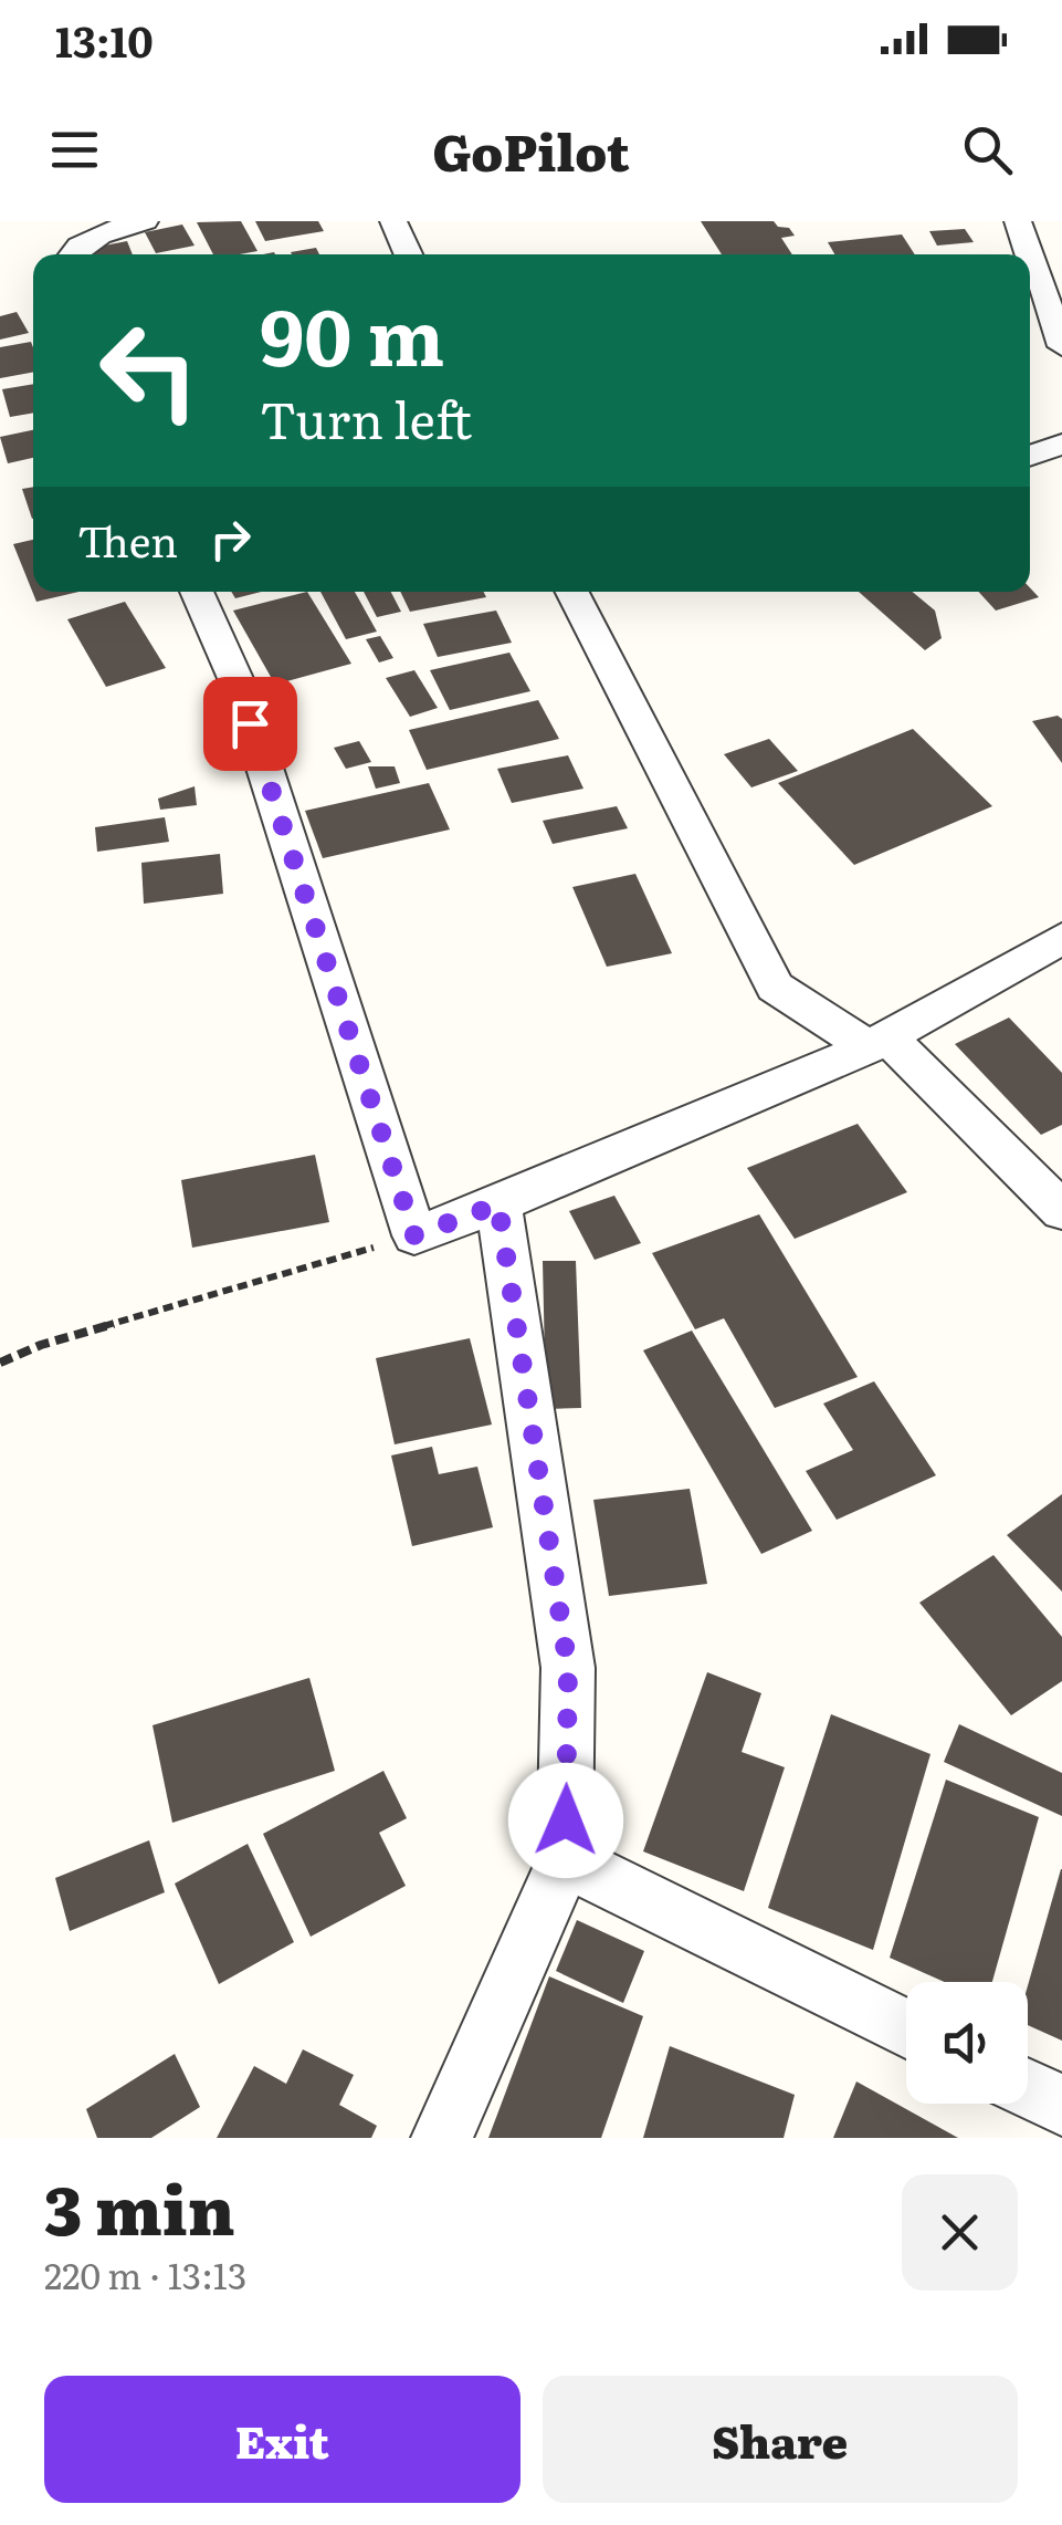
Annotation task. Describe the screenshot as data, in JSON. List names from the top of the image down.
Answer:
{
  "page": {
    "status": "13:10",
    "header": "GoPilot",
    "turn": ["90 m", "Turn left"],
    "then": "Then",
    "heading": ["3 min", "220 m · 13:13"],
    "buttons": ["Exit", "Share"]
  }
}
